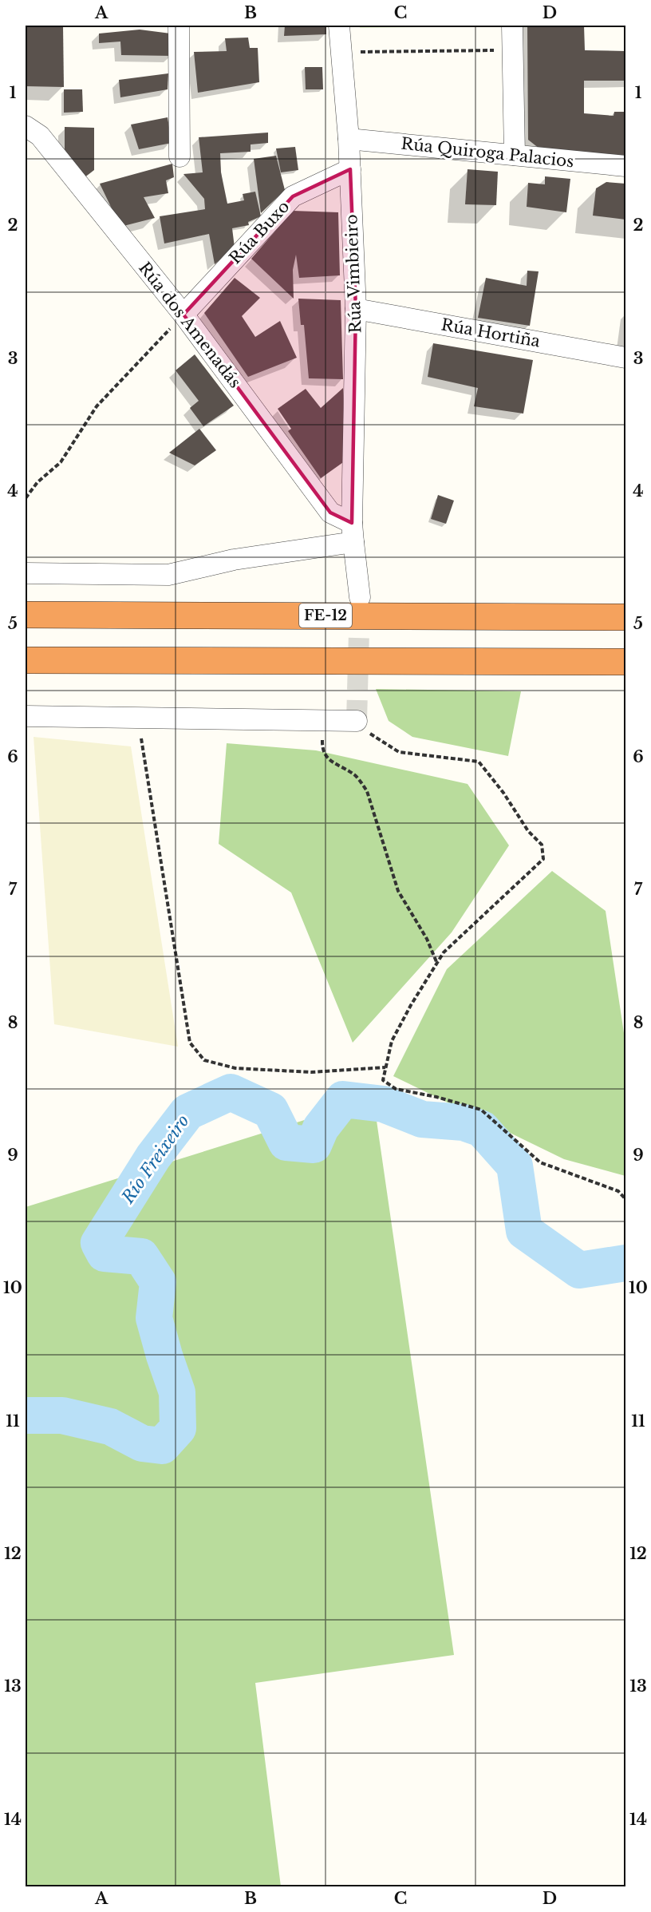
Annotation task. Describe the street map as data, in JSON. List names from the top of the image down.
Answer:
{
  "streets": {
    "highway": ["FE-12"],
    "street": [
      "Rúa Quiroga Palacios",
      "Rúa Buxo",
      "Rúa Vimbieiro",
      "Rúa dos Amenadás",
      "Rúa Hortiña"
    ]
  },
  "crossings": [
    ["Rúa Quiroga Palacios", "Rúa Vimbieiro"],
    ["Rúa Buxo", "Rúa Vimbieiro"],
    ["Rúa Buxo", "Rúa dos Amenadás"],
    ["Rúa Vimbieiro", "Rúa dos Amenadás"],
    ["Rúa Vimbieiro", "Rúa Hortiña"]
  ],
  "water": ["Río Freixeiro"],
  "grid": {
    "columns": [
      "A",
      "B",
      "C",
      "D"
    ],
    "rows": [
      "1",
      "2",
      "3",
      "4",
      "5",
      "6",
      "7",
      "8",
      "9",
      "10",
      "11",
      "12",
      "13",
      "14"
    ]
  }
}
